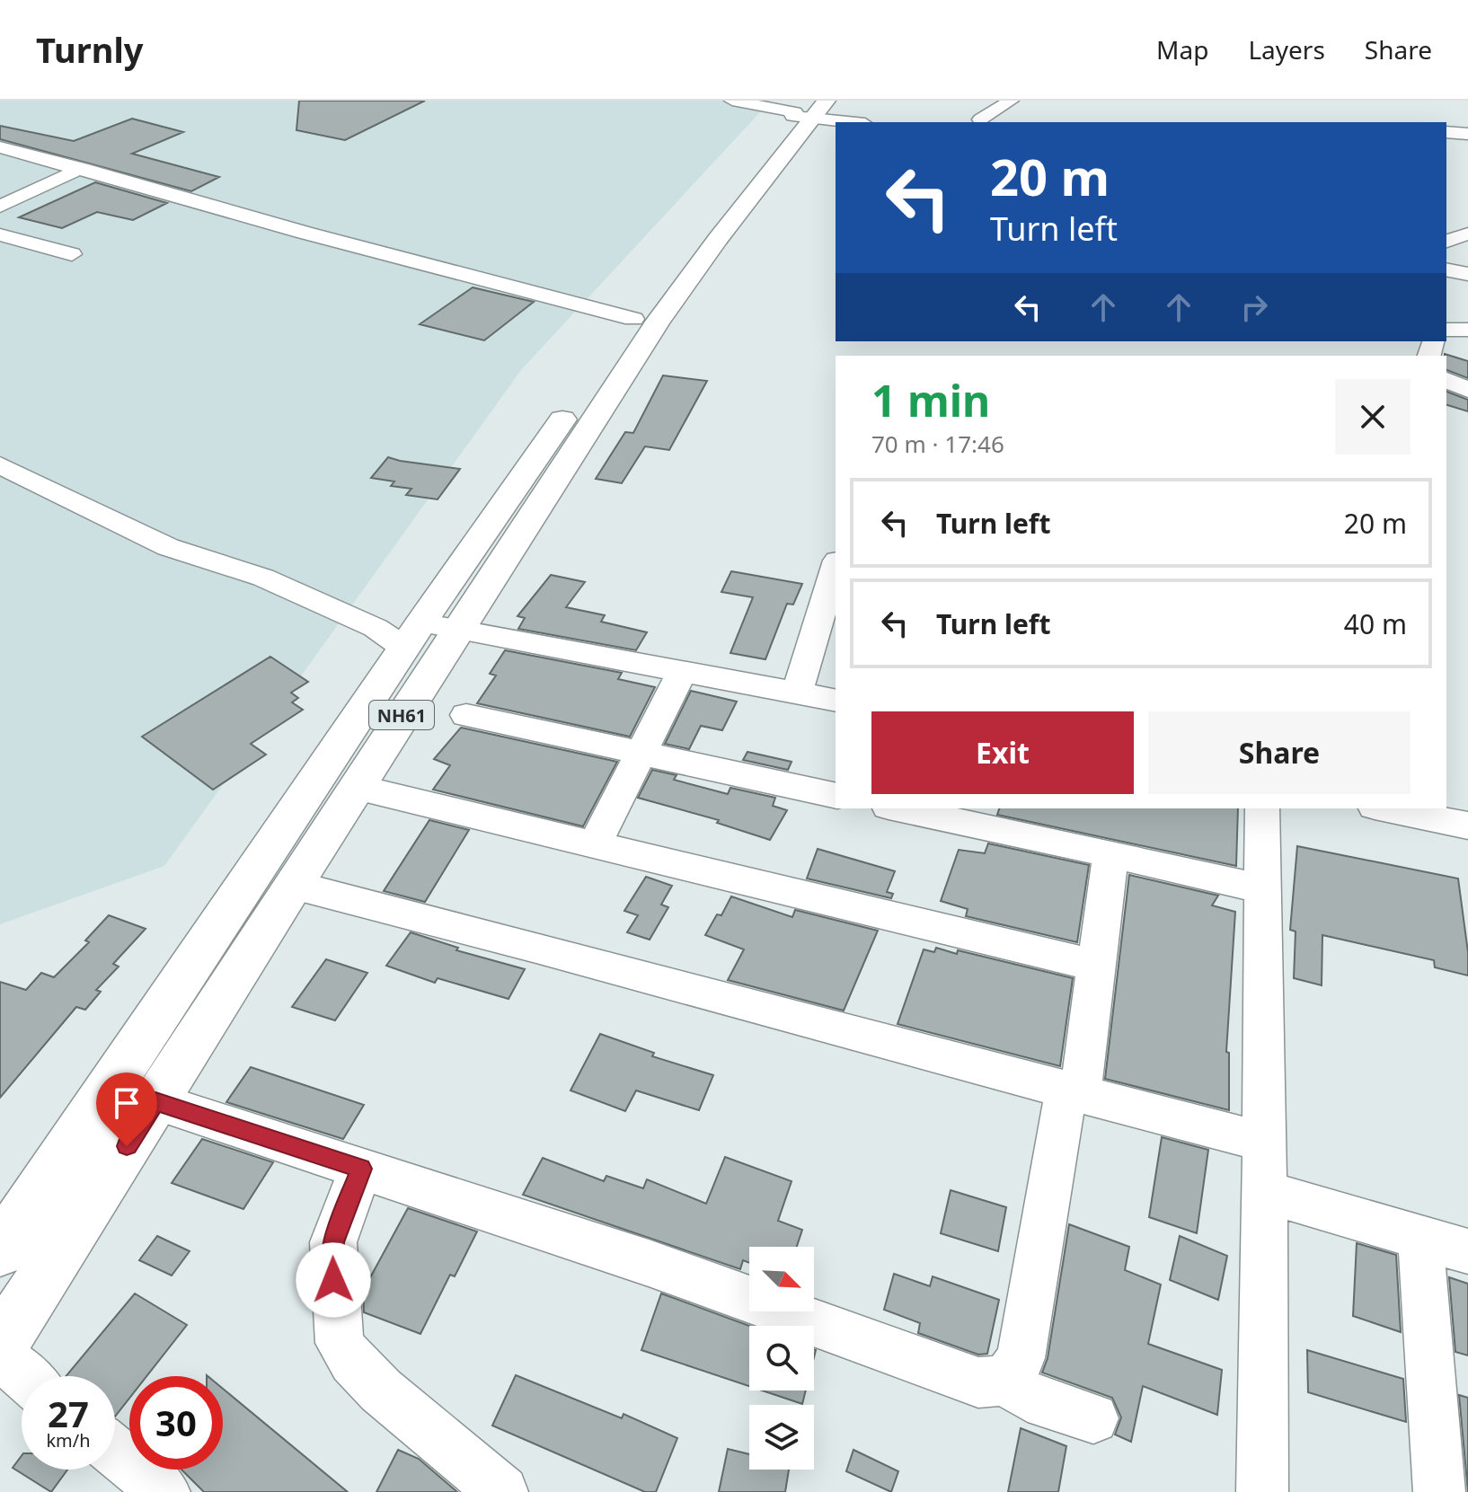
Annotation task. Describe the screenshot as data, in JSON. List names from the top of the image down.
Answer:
{
  "streets": {
    "highway": ["NH61"]
  },
  "north": "bottom right",
  "page": {
    "header": "Turnly",
    "nav": ["Map", "Layers", "Share"],
    "turn": ["20 m", "Turn left"],
    "heading": ["1 min", "70 m · 17:46"],
    "list": [
      {
        "name": "Turn left",
        "value": "20 m"
      },
      {
        "name": "Turn left",
        "value": "40 m"
      }
    ],
    "buttons": ["Exit", "Share"],
    "speed": "27 km/h",
    "limit": "30"
  }
}
